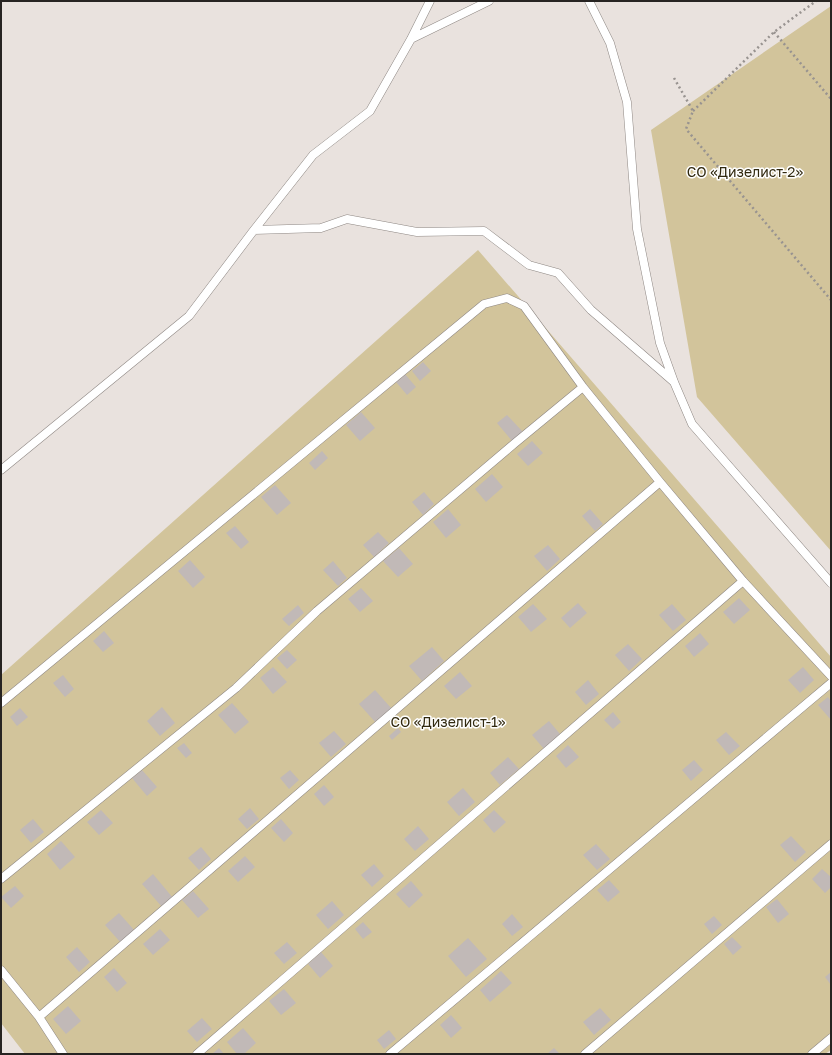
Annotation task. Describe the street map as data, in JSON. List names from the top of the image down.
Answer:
{
  "parks": ["СО «Дизелист-2»", "СО «Дизелист-1»"]
}
